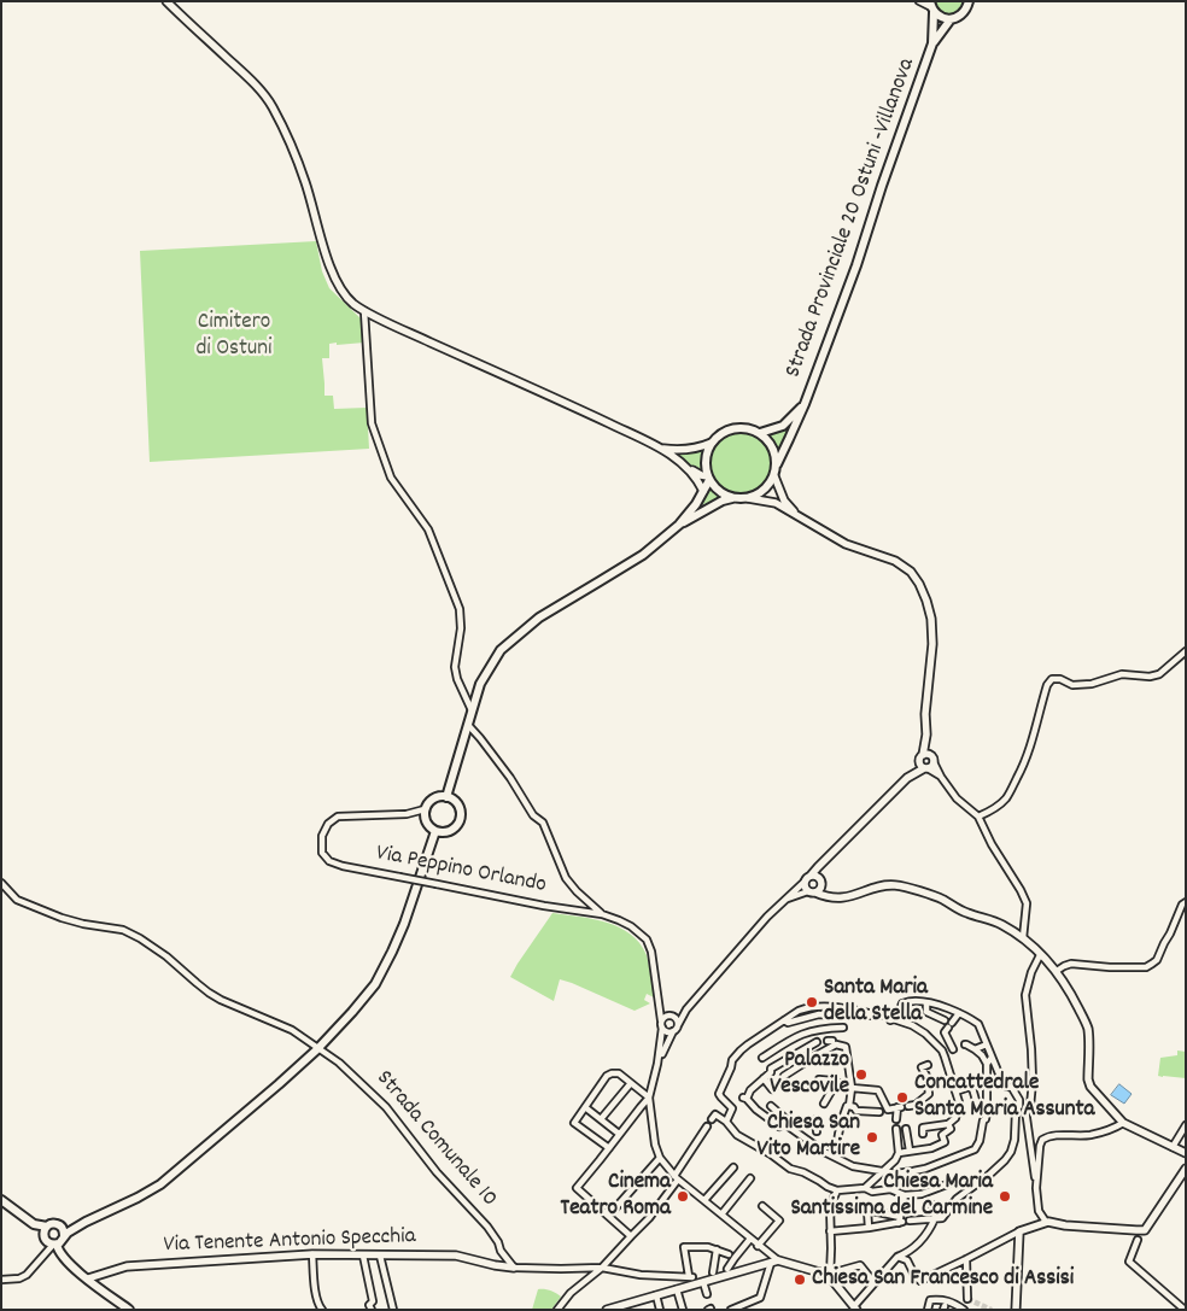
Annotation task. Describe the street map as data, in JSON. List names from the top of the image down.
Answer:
{
  "streets": {
    "main road": ["Strada Provinciale 20 Ostuni -Villanova"],
    "street": ["Via Peppino Orlando", "Strada Comunale 10", "Via Tenente Antonio Specchia"]
  },
  "crossings": [
    ["Strada Comunale 10", "Via Tenente Antonio Specchia"]
  ],
  "parks": ["Cimitero di Ostuni"],
  "places": [
    "Santa Maria della Stella",
    "Palazzo Vescovile",
    "Concattedrale Santa Maria Assunta",
    "Chiesa San Vito Martire",
    "Cinema Teatro Roma",
    "Chiesa Maria Santissima del Carmine",
    "Chiesa San Francesco di Assisi"
  ]
}
